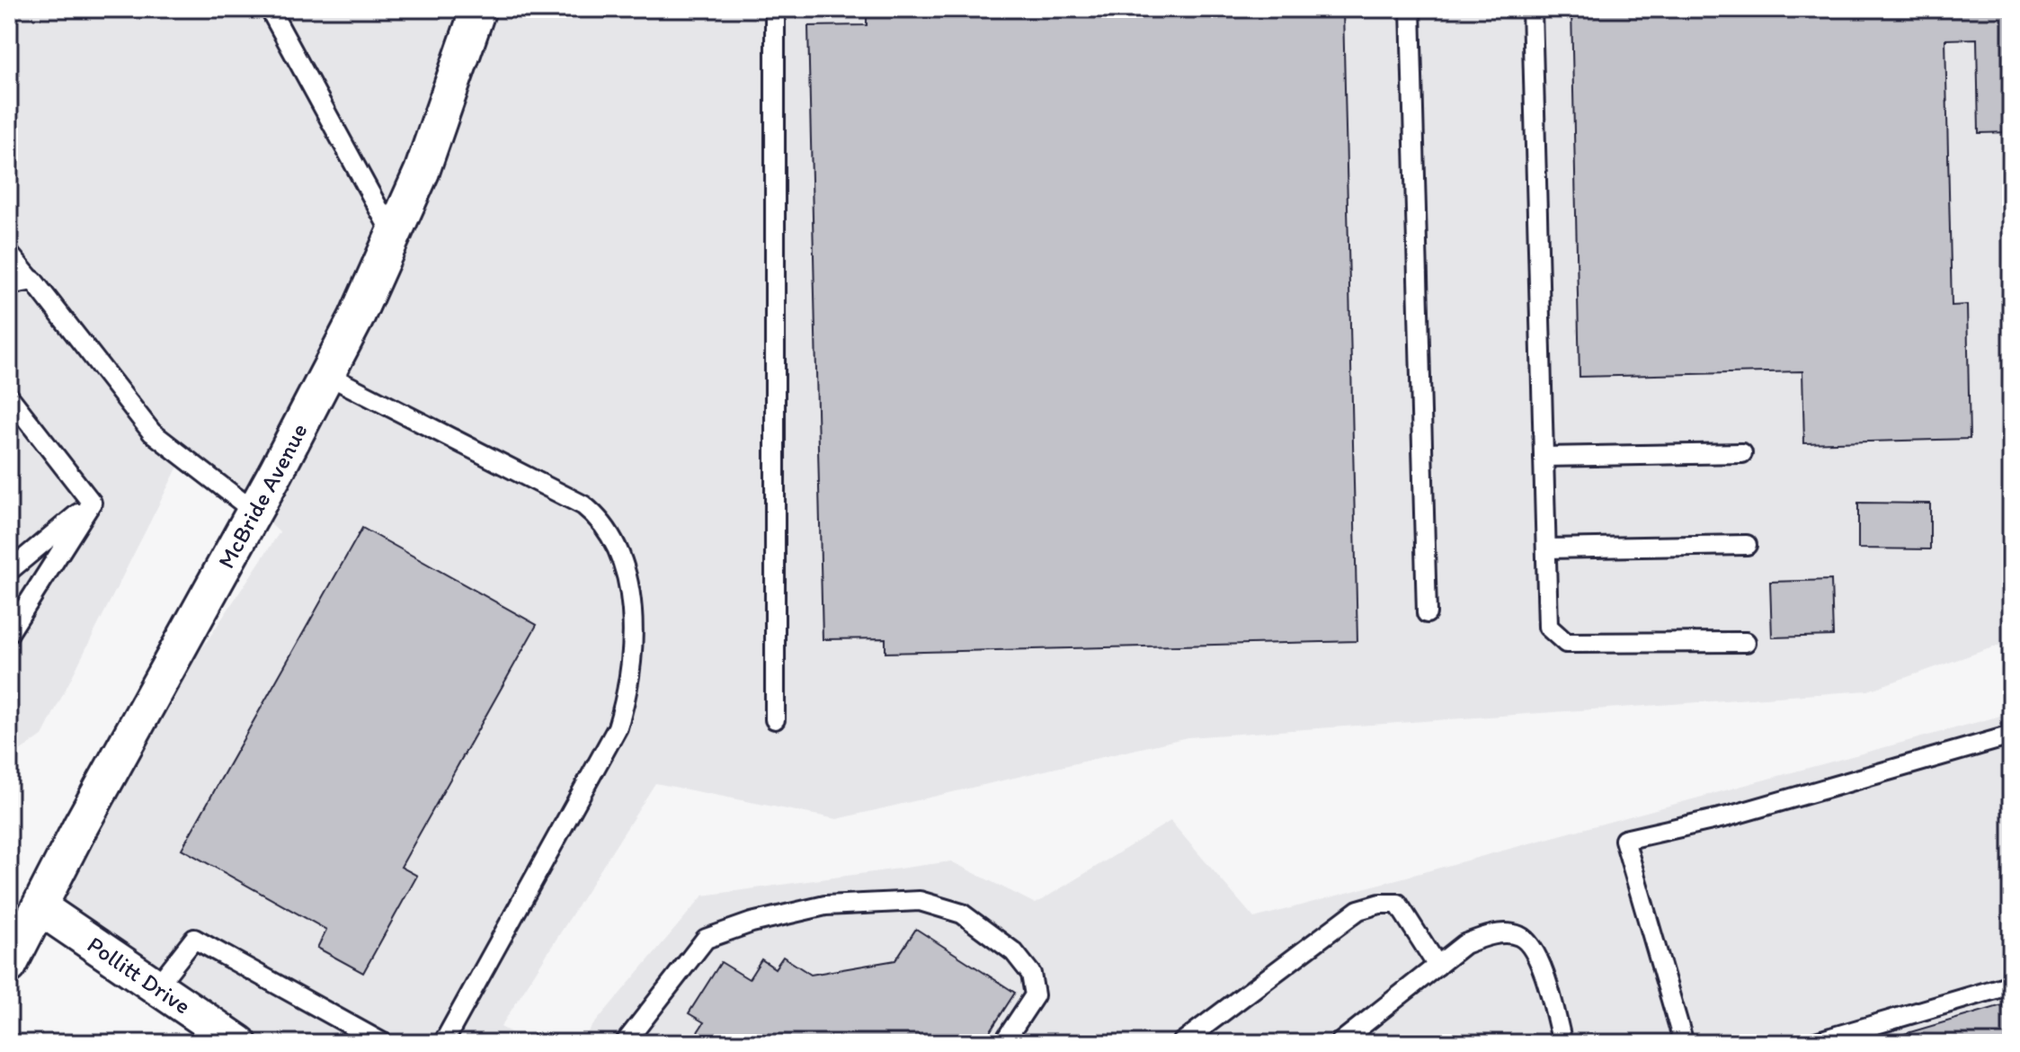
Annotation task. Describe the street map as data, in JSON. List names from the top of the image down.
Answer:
{
  "streets": {
    "street": ["McBride Avenue", "Pollitt Drive"]
  },
  "crossings": [
    ["McBride Avenue", "Pollitt Drive"]
  ]
}
